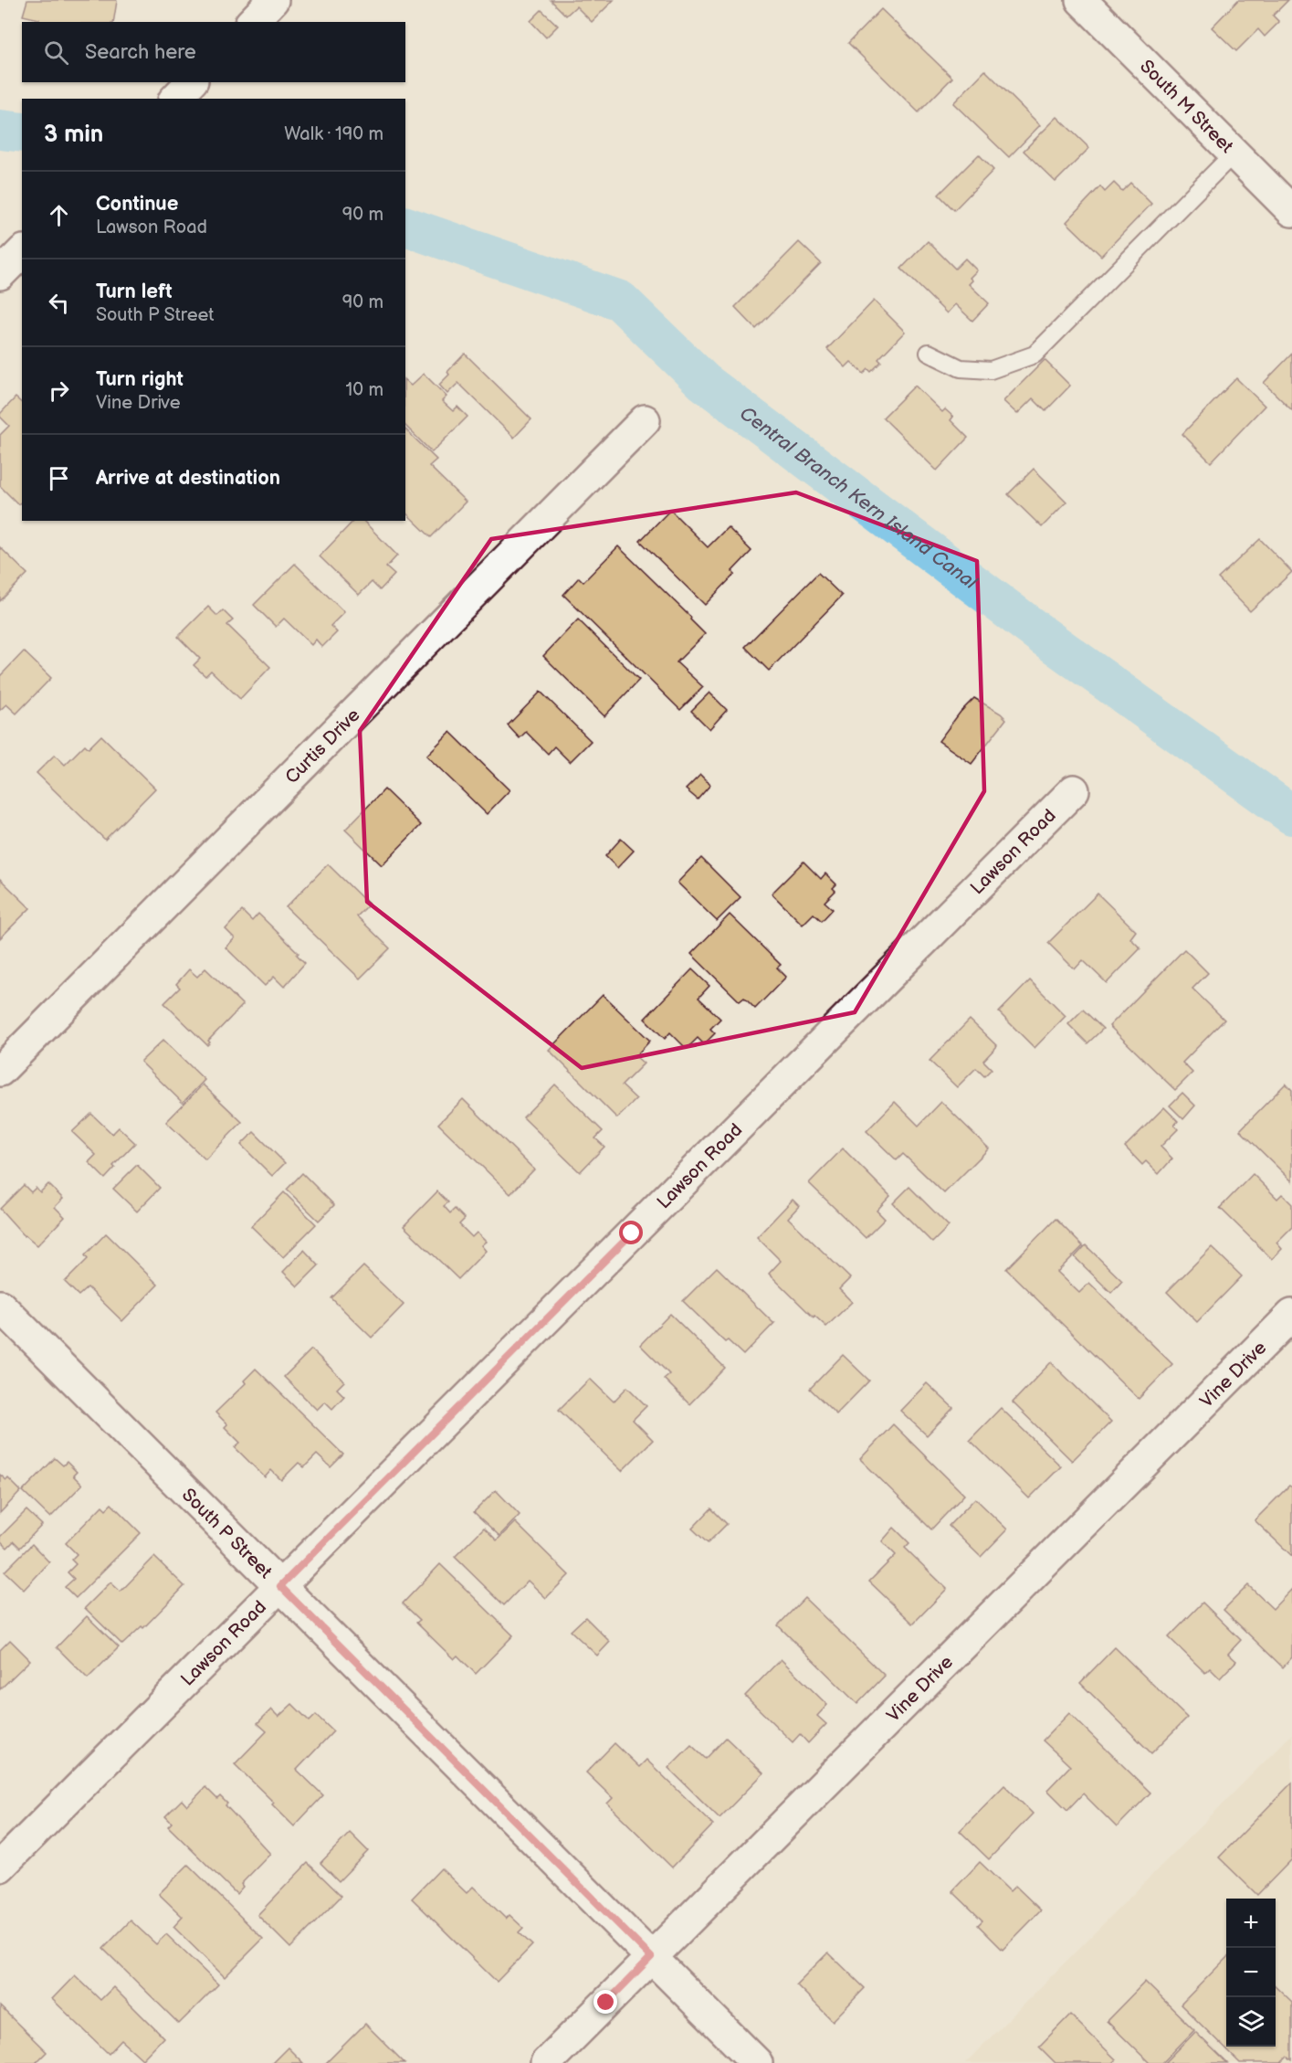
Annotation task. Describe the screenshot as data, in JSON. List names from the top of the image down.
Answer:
{
  "streets": {
    "street": [
      "South M Street",
      "Curtis Drive",
      "Lawson Road",
      "Vine Drive",
      "South P Street"
    ]
  },
  "crossings": [
    ["Lawson Road", "South P Street"],
    ["Vine Drive", "South P Street"]
  ],
  "water": ["Central Branch Kern Island Canal"],
  "page": {
    "search": "Search here",
    "heading": ["3 min", "Walk · 190 m"],
    "list": [
      ["Continue", "Lawson Road", "90 m"],
      ["Turn left", "South P Street", "90 m"],
      ["Turn right", "Vine Drive", "10 m"],
      "Arrive at destination"
    ],
    "map_buttons": ["+", "−"]
  }
}
